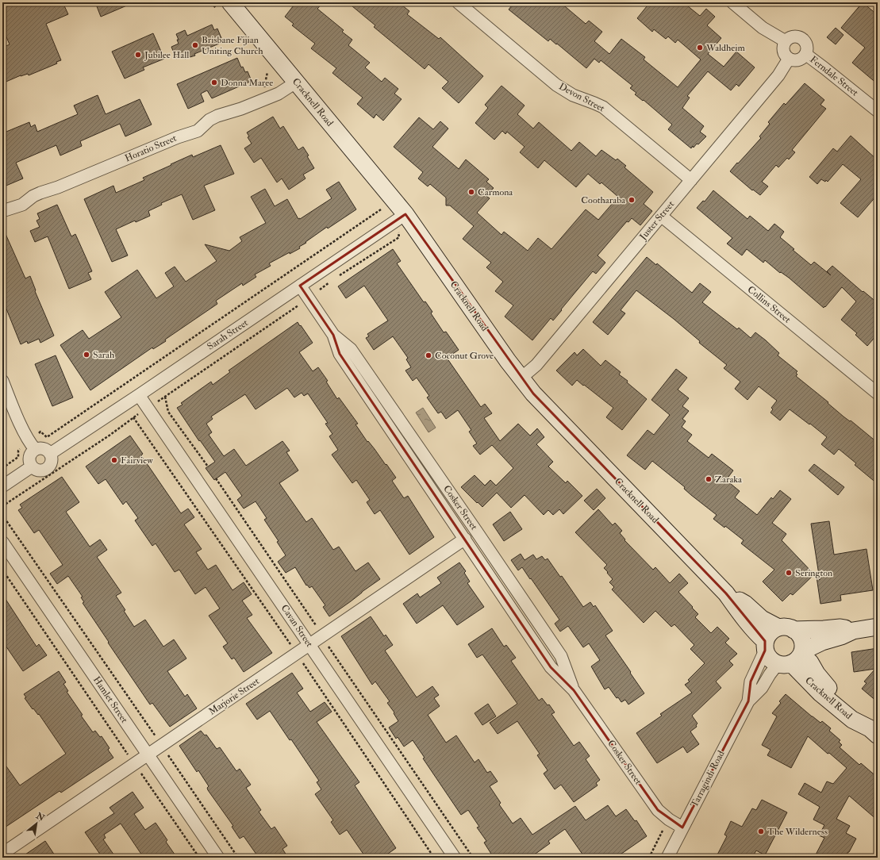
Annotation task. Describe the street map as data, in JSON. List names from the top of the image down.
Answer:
{
  "streets": {
    "street": [
      "Ferndale Street",
      "Devon Street",
      "Cracknell Road",
      "Horatio Street",
      "Juster Street",
      "Collins Street",
      "Sarah Street",
      "Cosker Street",
      "Cavan Street",
      "Marjorie Street",
      "Hamlet Street",
      "Tarragindi Road"
    ]
  },
  "crossings": [
    ["Ferndale Street", "Juster Street"],
    ["Devon Street", "Juster Street"],
    ["Cracknell Road", "Horatio Street"],
    ["Cracknell Road", "Juster Street"],
    ["Cracknell Road", "Sarah Street"],
    ["Cracknell Road", "Tarragindi Road"],
    ["Juster Street", "Collins Street"],
    ["Sarah Street", "Cosker Street"],
    ["Sarah Street", "Cavan Street"],
    ["Cosker Street", "Marjorie Street"],
    ["Cosker Street", "Tarragindi Road"],
    ["Cavan Street", "Marjorie Street"],
    ["Marjorie Street", "Hamlet Street"]
  ],
  "places": [
    "Brisbane Fijian Uniting Church",
    "Waldheim",
    "Jubilee Hall",
    "Donna Maree",
    "Carmona",
    "Cootharaba",
    "Sarah",
    "Coconut Grove",
    "Fairview",
    "Zaraka",
    "Serington",
    "The Wilderness"
  ],
  "north": "top right"
}
